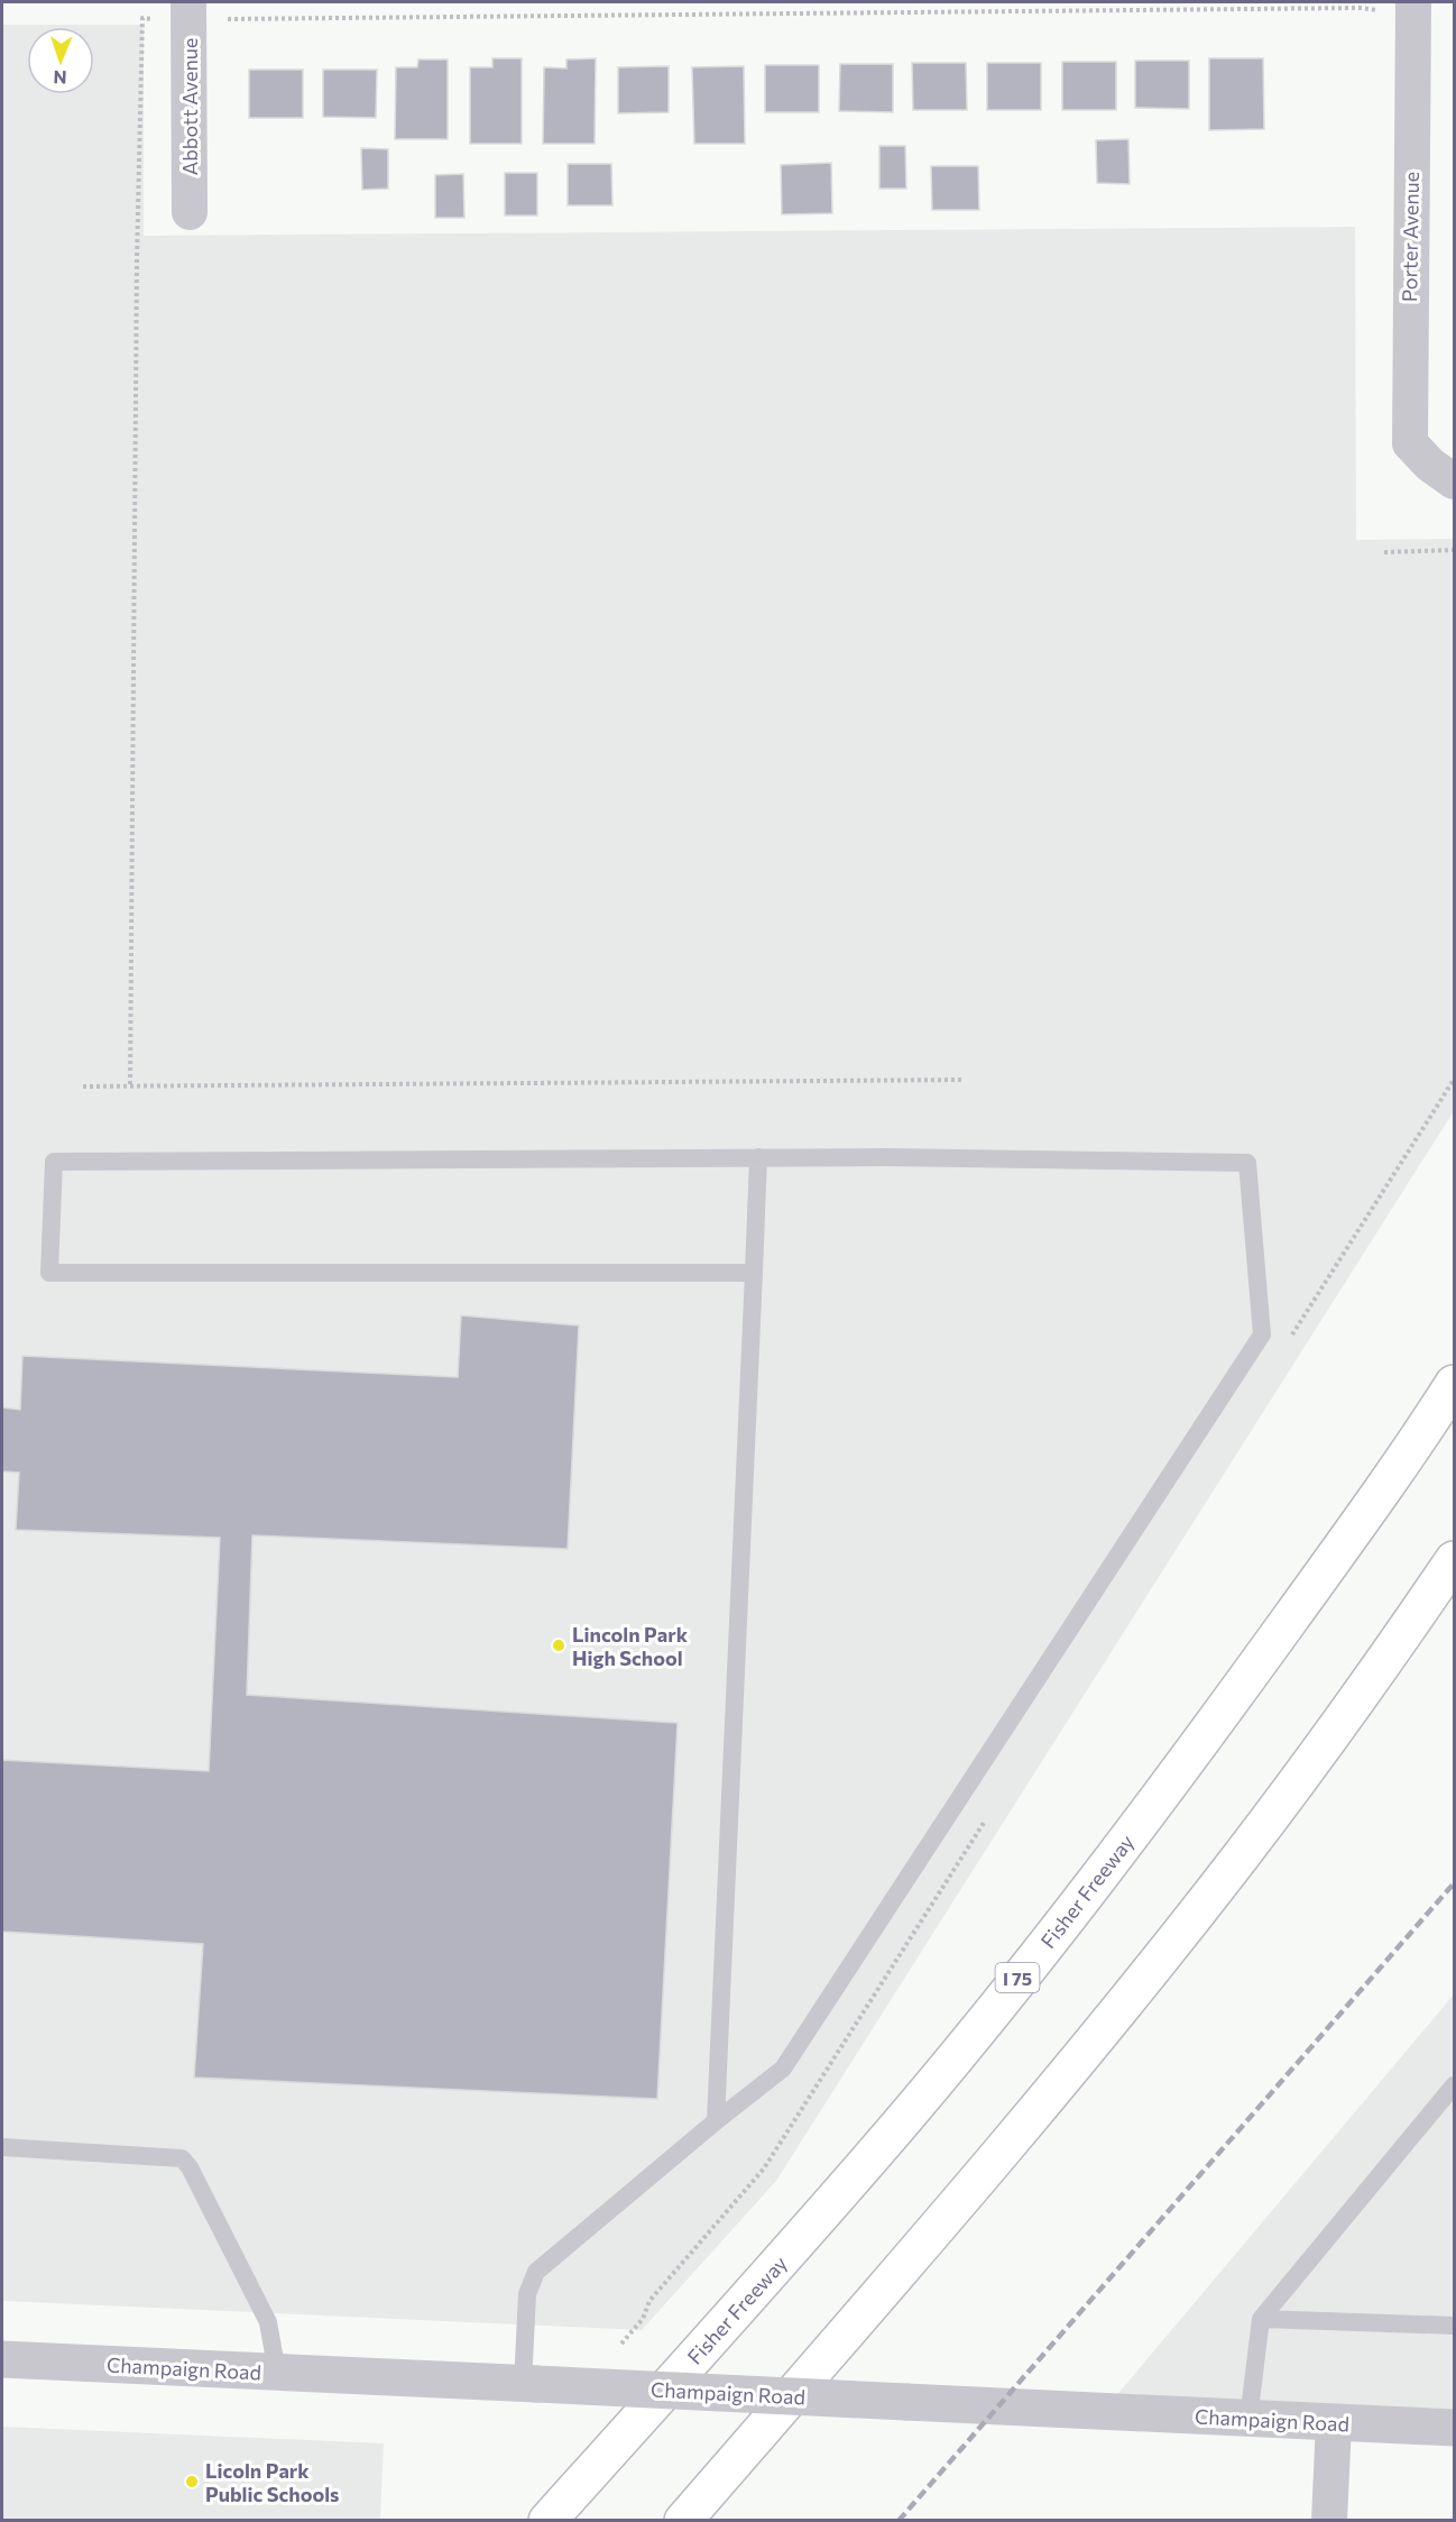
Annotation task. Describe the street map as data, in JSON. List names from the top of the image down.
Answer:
{
  "streets": {
    "highway": ["Fisher Freeway", "I 75"],
    "street": ["Abbott Avenue", "Porter Avenue", "Champaign Road"]
  },
  "places": ["Lincoln Park High School", "Licoln Park Public Schools"],
  "north": "bottom"
}
